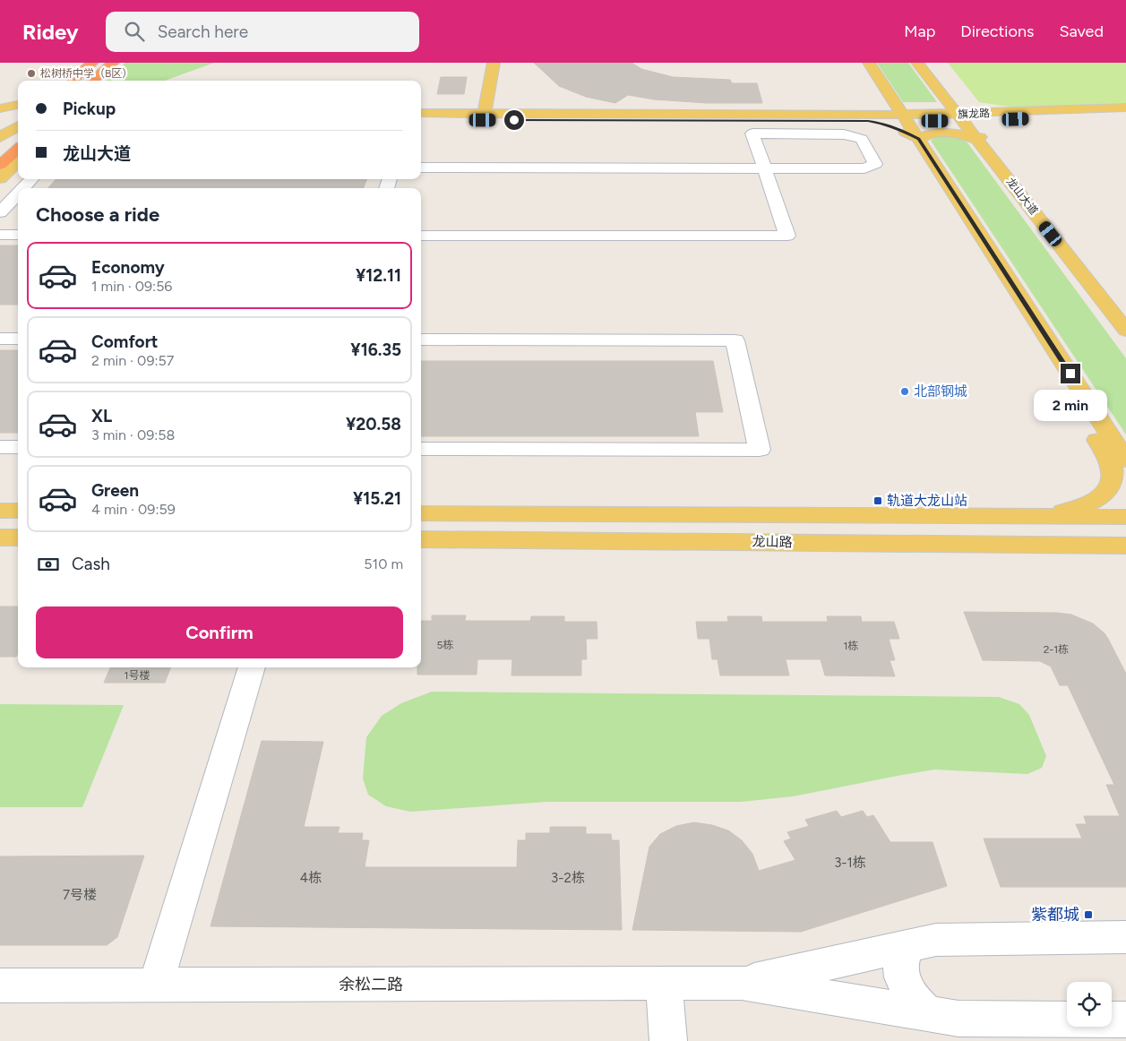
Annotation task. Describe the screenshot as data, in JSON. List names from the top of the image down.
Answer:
{
  "streets": {
    "main road": ["旗龙路", "龙山大道", "龙山路"],
    "street": ["余松二路"]
  },
  "crossings": [
    ["旗龙路", "龙山大道"]
  ],
  "places": {
    "other": ["松树桥中学（B区）", "北部钢城"],
    "transit": ["轨道大龙山站", "紫都城"]
  },
  "house_numbers": [
    "5栋",
    "1栋",
    "2-1栋",
    "1号楼",
    "3-1栋",
    "4栋",
    "3-2栋",
    "7号楼"
  ],
  "page": {
    "header": "Ridey",
    "search": "Search here",
    "nav": ["Map", "Directions", "Saved"],
    "banner": ["Pickup", "龙山大道"],
    "heading": "Choose a ride",
    "list": [
      {
        "name": "Economy",
        "note": "1 min · 09:56",
        "value": "¥12.11"
      },
      {
        "name": "Comfort",
        "note": "2 min · 09:57",
        "value": "¥16.35"
      },
      {
        "name": "XL",
        "note": "3 min · 09:58",
        "value": "¥20.58"
      },
      {
        "name": "Green",
        "note": "4 min · 09:59",
        "value": "¥15.21"
      }
    ],
    "bubble": "2 min",
    "pay": ["Cash", "510 m"],
    "buttons": "Confirm"
  }
}
